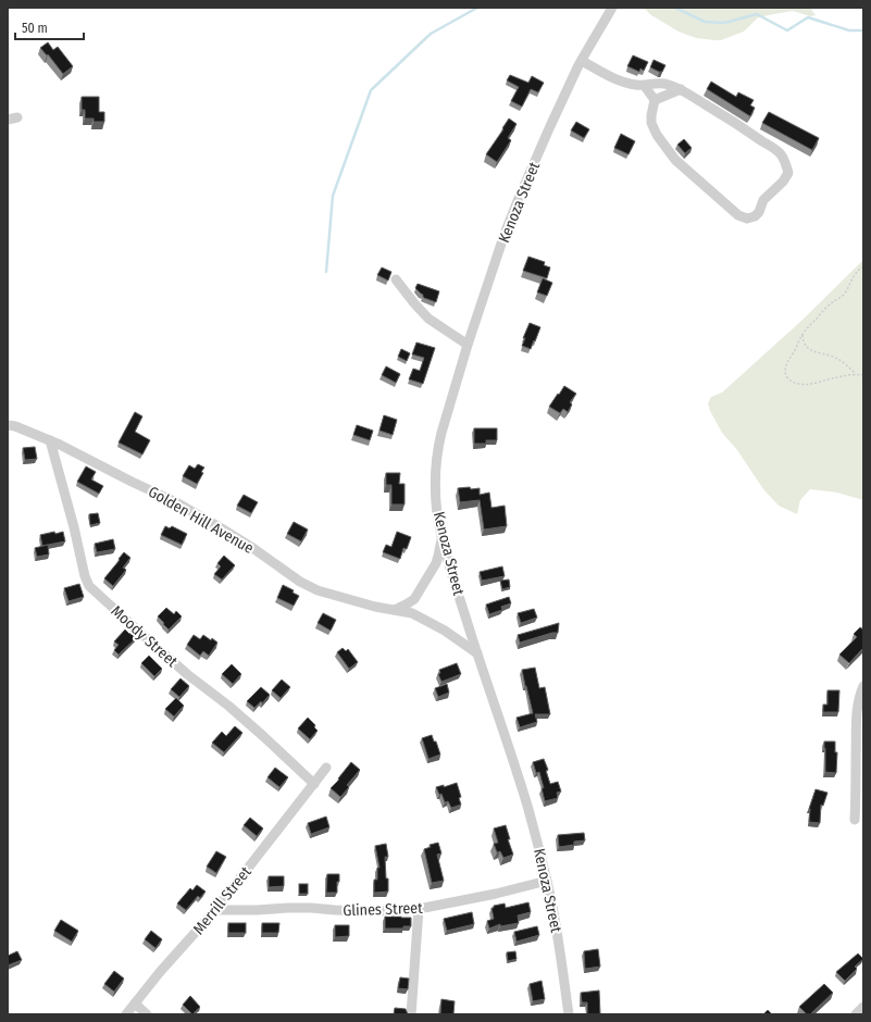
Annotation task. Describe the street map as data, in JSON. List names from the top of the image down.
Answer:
{
  "streets": {
    "street": [
      "Kenoza Street",
      "Golden Hill Avenue",
      "Moody Street",
      "Merrill Street",
      "Glines Street"
    ]
  },
  "crossings": [
    ["Kenoza Street", "Golden Hill Avenue"],
    ["Kenoza Street", "Glines Street"],
    ["Golden Hill Avenue", "Moody Street"],
    ["Moody Street", "Merrill Street"],
    ["Merrill Street", "Glines Street"]
  ],
  "scale_bar": "50 m"
}
